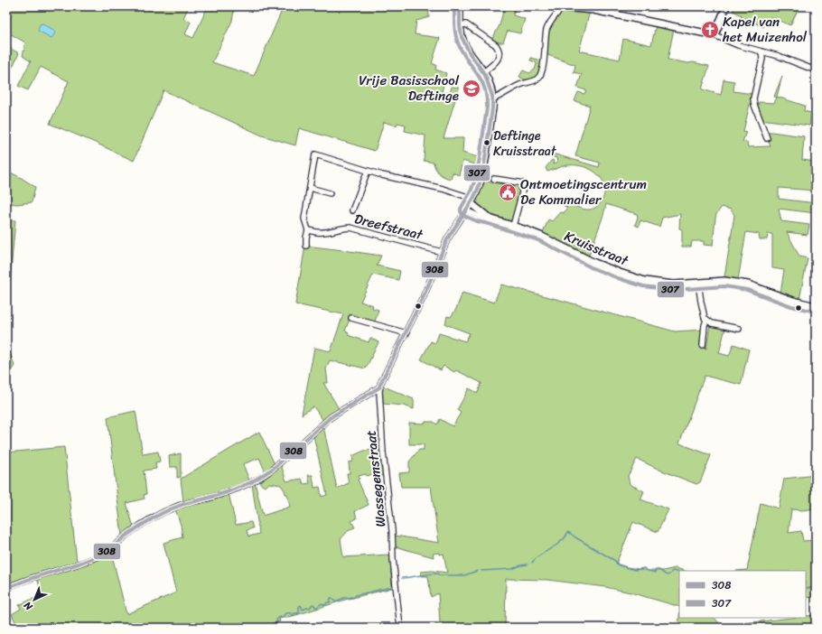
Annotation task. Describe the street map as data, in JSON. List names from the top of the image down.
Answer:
{
  "streets": {
    "street": ["Dreefstraat", "Kruisstraat", "Wassegemstraat"]
  },
  "crossings": [
    ["Dreefstraat", "Wassegemstraat"],
    ["Kruisstraat", "Wassegemstraat"]
  ],
  "places": {
    "church": ["Kapel van het Muizenhol"],
    "school or university": ["Vrije Basisschool Deftinge"],
    "other": ["Deftinge Kruisstraat"],
    "public building": ["Ontmoetingscentrum De Kommalier"]
  },
  "lines": ["transit line 308", "transit line 307"],
  "legend": ["308", "307"],
  "north": "bottom left"
}
